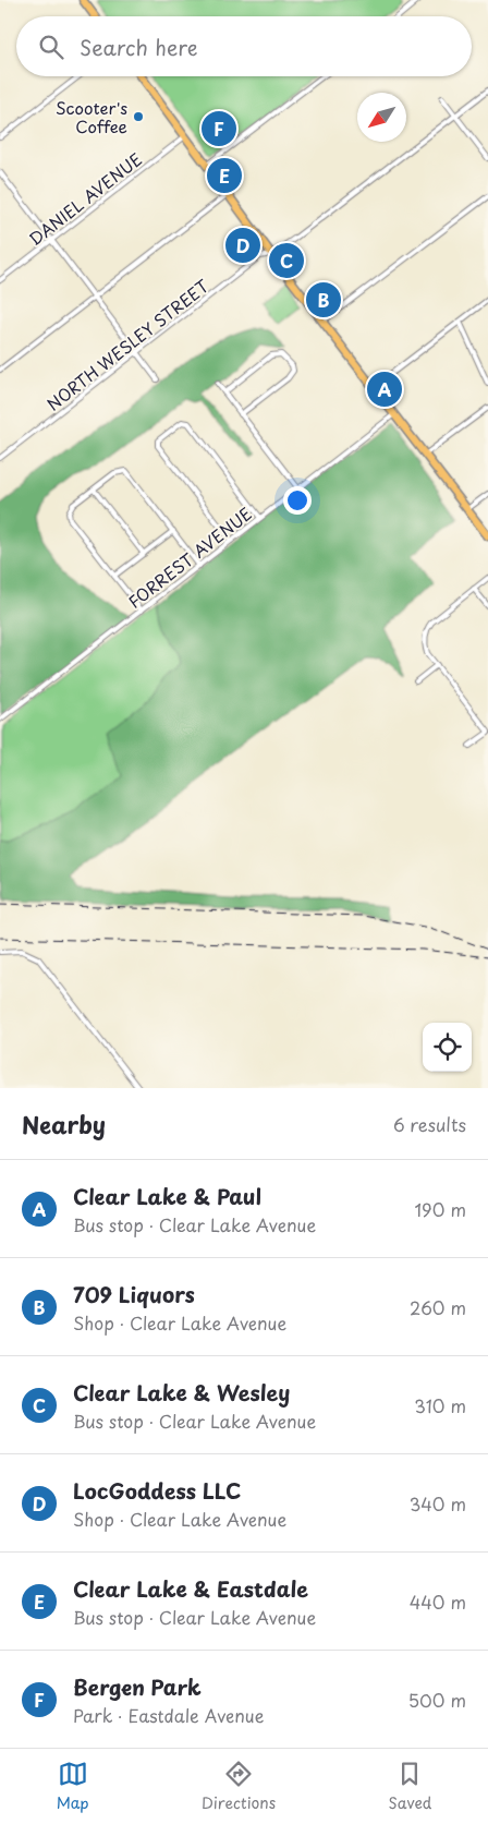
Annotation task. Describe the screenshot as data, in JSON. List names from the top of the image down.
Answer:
{
  "streets": {
    "street": ["DANIEL AVENUE", "NORTH WESLEY STREET", "FORREST AVENUE"]
  },
  "places": ["Scooter's Coffee"],
  "north": "bottom left",
  "page": {
    "search": "Search here",
    "pins": [
      "F",
      "E",
      "D",
      "C",
      "B",
      "A"
    ],
    "heading": ["Nearby", "6 results"],
    "list": [
      {
        "mark": "A",
        "name": "Clear Lake & Paul",
        "note": "Bus stop · Clear Lake Avenue",
        "value": "190 m"
      },
      {
        "mark": "B",
        "name": "709 Liquors",
        "note": "Shop · Clear Lake Avenue",
        "value": "260 m"
      },
      {
        "mark": "C",
        "name": "Clear Lake & Wesley",
        "note": "Bus stop · Clear Lake Avenue",
        "value": "310 m"
      },
      {
        "mark": "D",
        "name": "LocGoddess LLC",
        "note": "Shop · Clear Lake Avenue",
        "value": "340 m"
      },
      {
        "mark": "E",
        "name": "Clear Lake & Eastdale",
        "note": "Bus stop · Clear Lake Avenue",
        "value": "440 m"
      },
      {
        "mark": "F",
        "name": "Bergen Park",
        "note": "Park · Eastdale Avenue",
        "value": "500 m"
      }
    ],
    "nav": ["Map", "Directions", "Saved"]
  }
}
